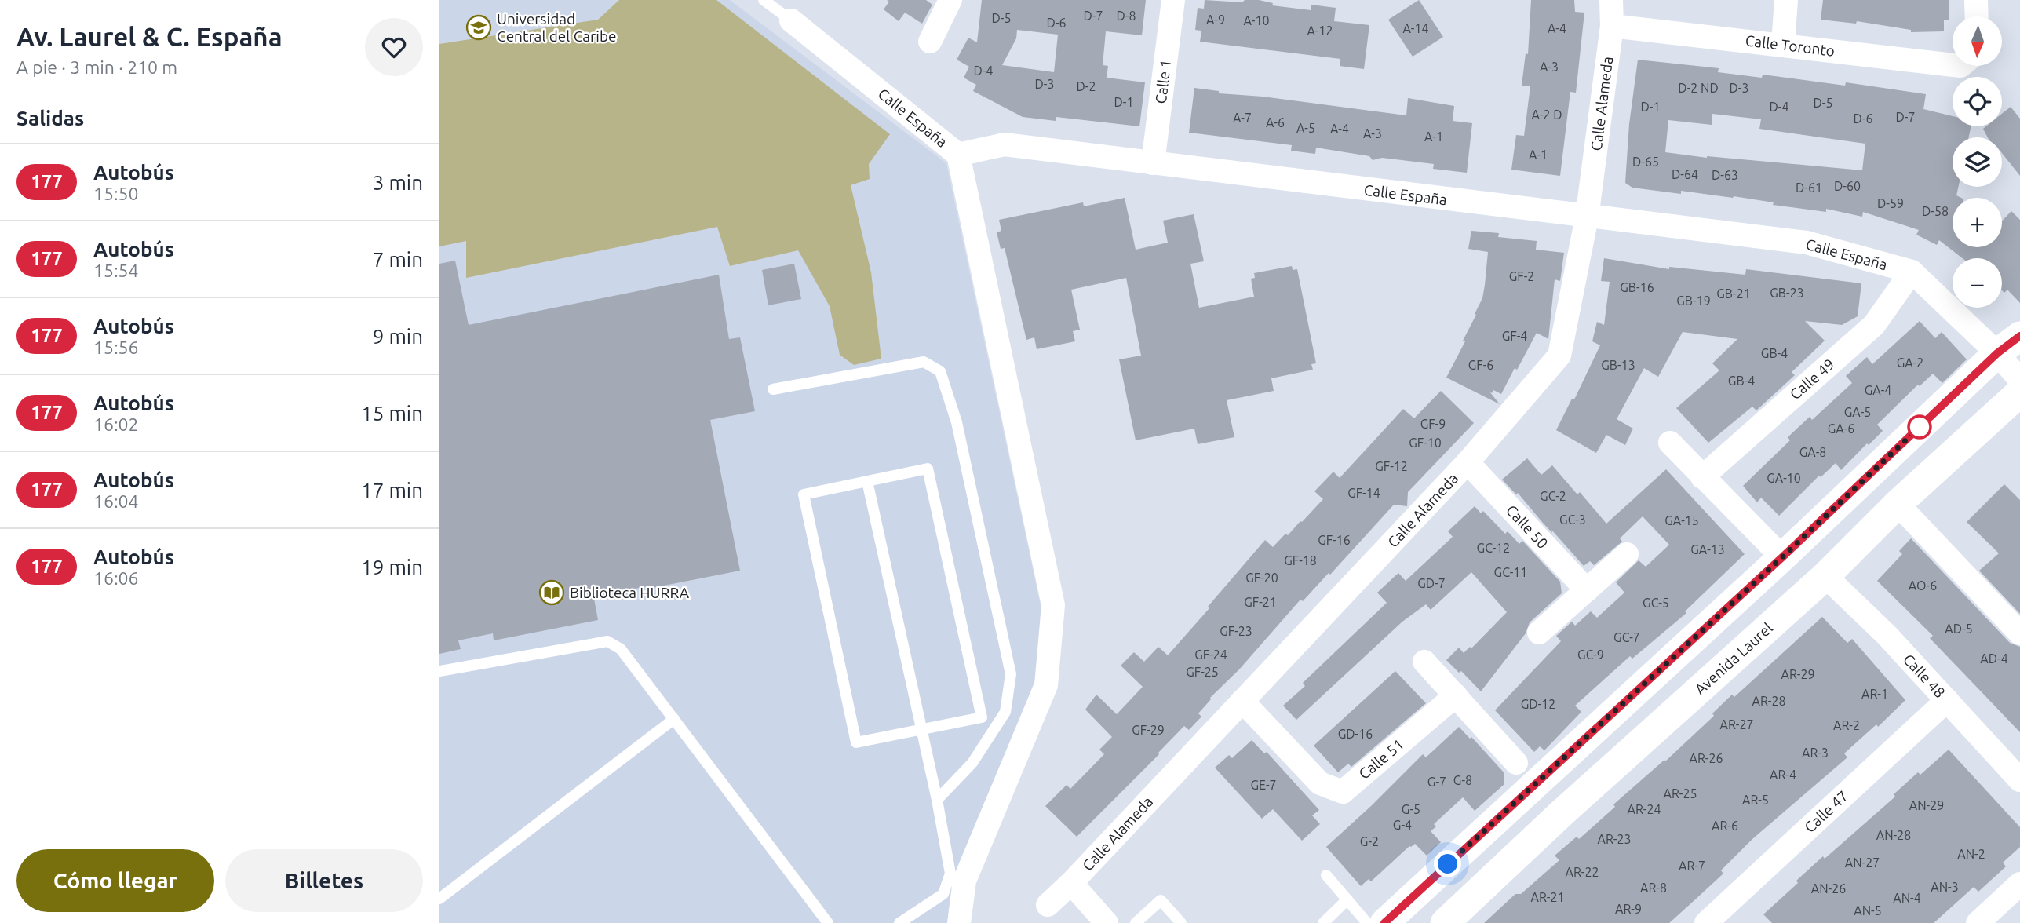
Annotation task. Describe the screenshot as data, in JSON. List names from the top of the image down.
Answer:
{
  "streets": {
    "street": [
      "Calle Toronto",
      "Calle 1",
      "Calle Alameda",
      "Calle España",
      "Calle 49",
      "Calle 50",
      "Avenida Laurel",
      "Calle 48",
      "Calle 51",
      "Calle 47"
    ]
  },
  "crossings": [
    ["Calle Toronto", "Calle Alameda"],
    ["Calle 1", "Calle España"],
    ["Calle Alameda", "Calle España"],
    ["Calle Alameda", "Calle 50"],
    ["Calle Alameda", "Calle 51"],
    ["Calle España", "Calle 49"],
    ["Avenida Laurel", "Calle 48"],
    ["Calle 48", "Calle 47"]
  ],
  "places": {
    "school or university": ["Universidad Central del Caribe"],
    "library": ["Biblioteca HURRA"]
  },
  "lines": ["bus line 177"],
  "house_numbers": [
    "D-7",
    "D-8",
    "D-5",
    "A-9",
    "A-10",
    "D-6",
    "A-14",
    "A-4",
    "A-12",
    "A-3",
    "D-4",
    "D-3",
    "D-2",
    "D-2 ND",
    "D-3",
    "D-1",
    "D-5",
    "D-1",
    "D-4",
    "A-2 D",
    "D-7",
    "A-7",
    "D-6",
    "A-6",
    "A-5",
    "A-4",
    "A-3",
    "A-1",
    "A-1",
    "D-65",
    "D-64",
    "D-63",
    "D-60",
    "D-61",
    "D-59",
    "D-58",
    "GF-2",
    "GB-16",
    "GB-23",
    "GB-21",
    "GB-19",
    "GF-4",
    "GB-4",
    "GA-2",
    "GF-6",
    "GB-13",
    "GB-4",
    "GA-4",
    "GA-5",
    "GF-9",
    "GA-6",
    "GF-10",
    "GA-8",
    "GF-12",
    "GA-10",
    "GF-14",
    "GC-2",
    "GC-3",
    "GA-15",
    "GF-16",
    "GC-12",
    "GA-13",
    "GF-18",
    "GC-11",
    "GF-20",
    "GD-7",
    "AO-6",
    "GF-21",
    "GC-5",
    "AD-5",
    "GF-23",
    "GC-7",
    "GF-24",
    "GC-9",
    "AD-4",
    "GF-25",
    "AR-29",
    "AR-1",
    "AR-28",
    "GD-12",
    "AR-27",
    "AR-2",
    "GF-29",
    "GD-16",
    "AR-3",
    "AR-26",
    "AR-4",
    "G-8",
    "G-7",
    "GE-7",
    "AR-25",
    "AR-5",
    "AN-29",
    "G-5",
    "AR-24",
    "G-4",
    "AR-6",
    "AN-28",
    "AR-23",
    "G-2",
    "AN-2",
    "AN-27",
    "AR-7",
    "AR-22",
    "AN-3",
    "AR-8",
    "AN-26",
    "AR-21",
    "AN-4",
    "AR-9",
    "AN-5"
  ],
  "north": "bottom",
  "page": {
    "heading": [
      ["Av. Laurel & C. España", "A pie · 3 min · 210 m"],
      "Salidas"
    ],
    "map_buttons": ["+", "−"],
    "list": [
      {
        "mark": "177",
        "name": "Autobús",
        "note": "15:50",
        "value": "3 min"
      },
      {
        "mark": "177",
        "name": "Autobús",
        "note": "15:54",
        "value": "7 min"
      },
      {
        "mark": "177",
        "name": "Autobús",
        "note": "15:56",
        "value": "9 min"
      },
      {
        "mark": "177",
        "name": "Autobús",
        "note": "16:02",
        "value": "15 min"
      },
      {
        "mark": "177",
        "name": "Autobús",
        "note": "16:04",
        "value": "17 min"
      },
      {
        "mark": "177",
        "name": "Autobús",
        "note": "16:06",
        "value": "19 min"
      }
    ],
    "buttons": ["Cómo llegar", "Billetes"]
  }
}
